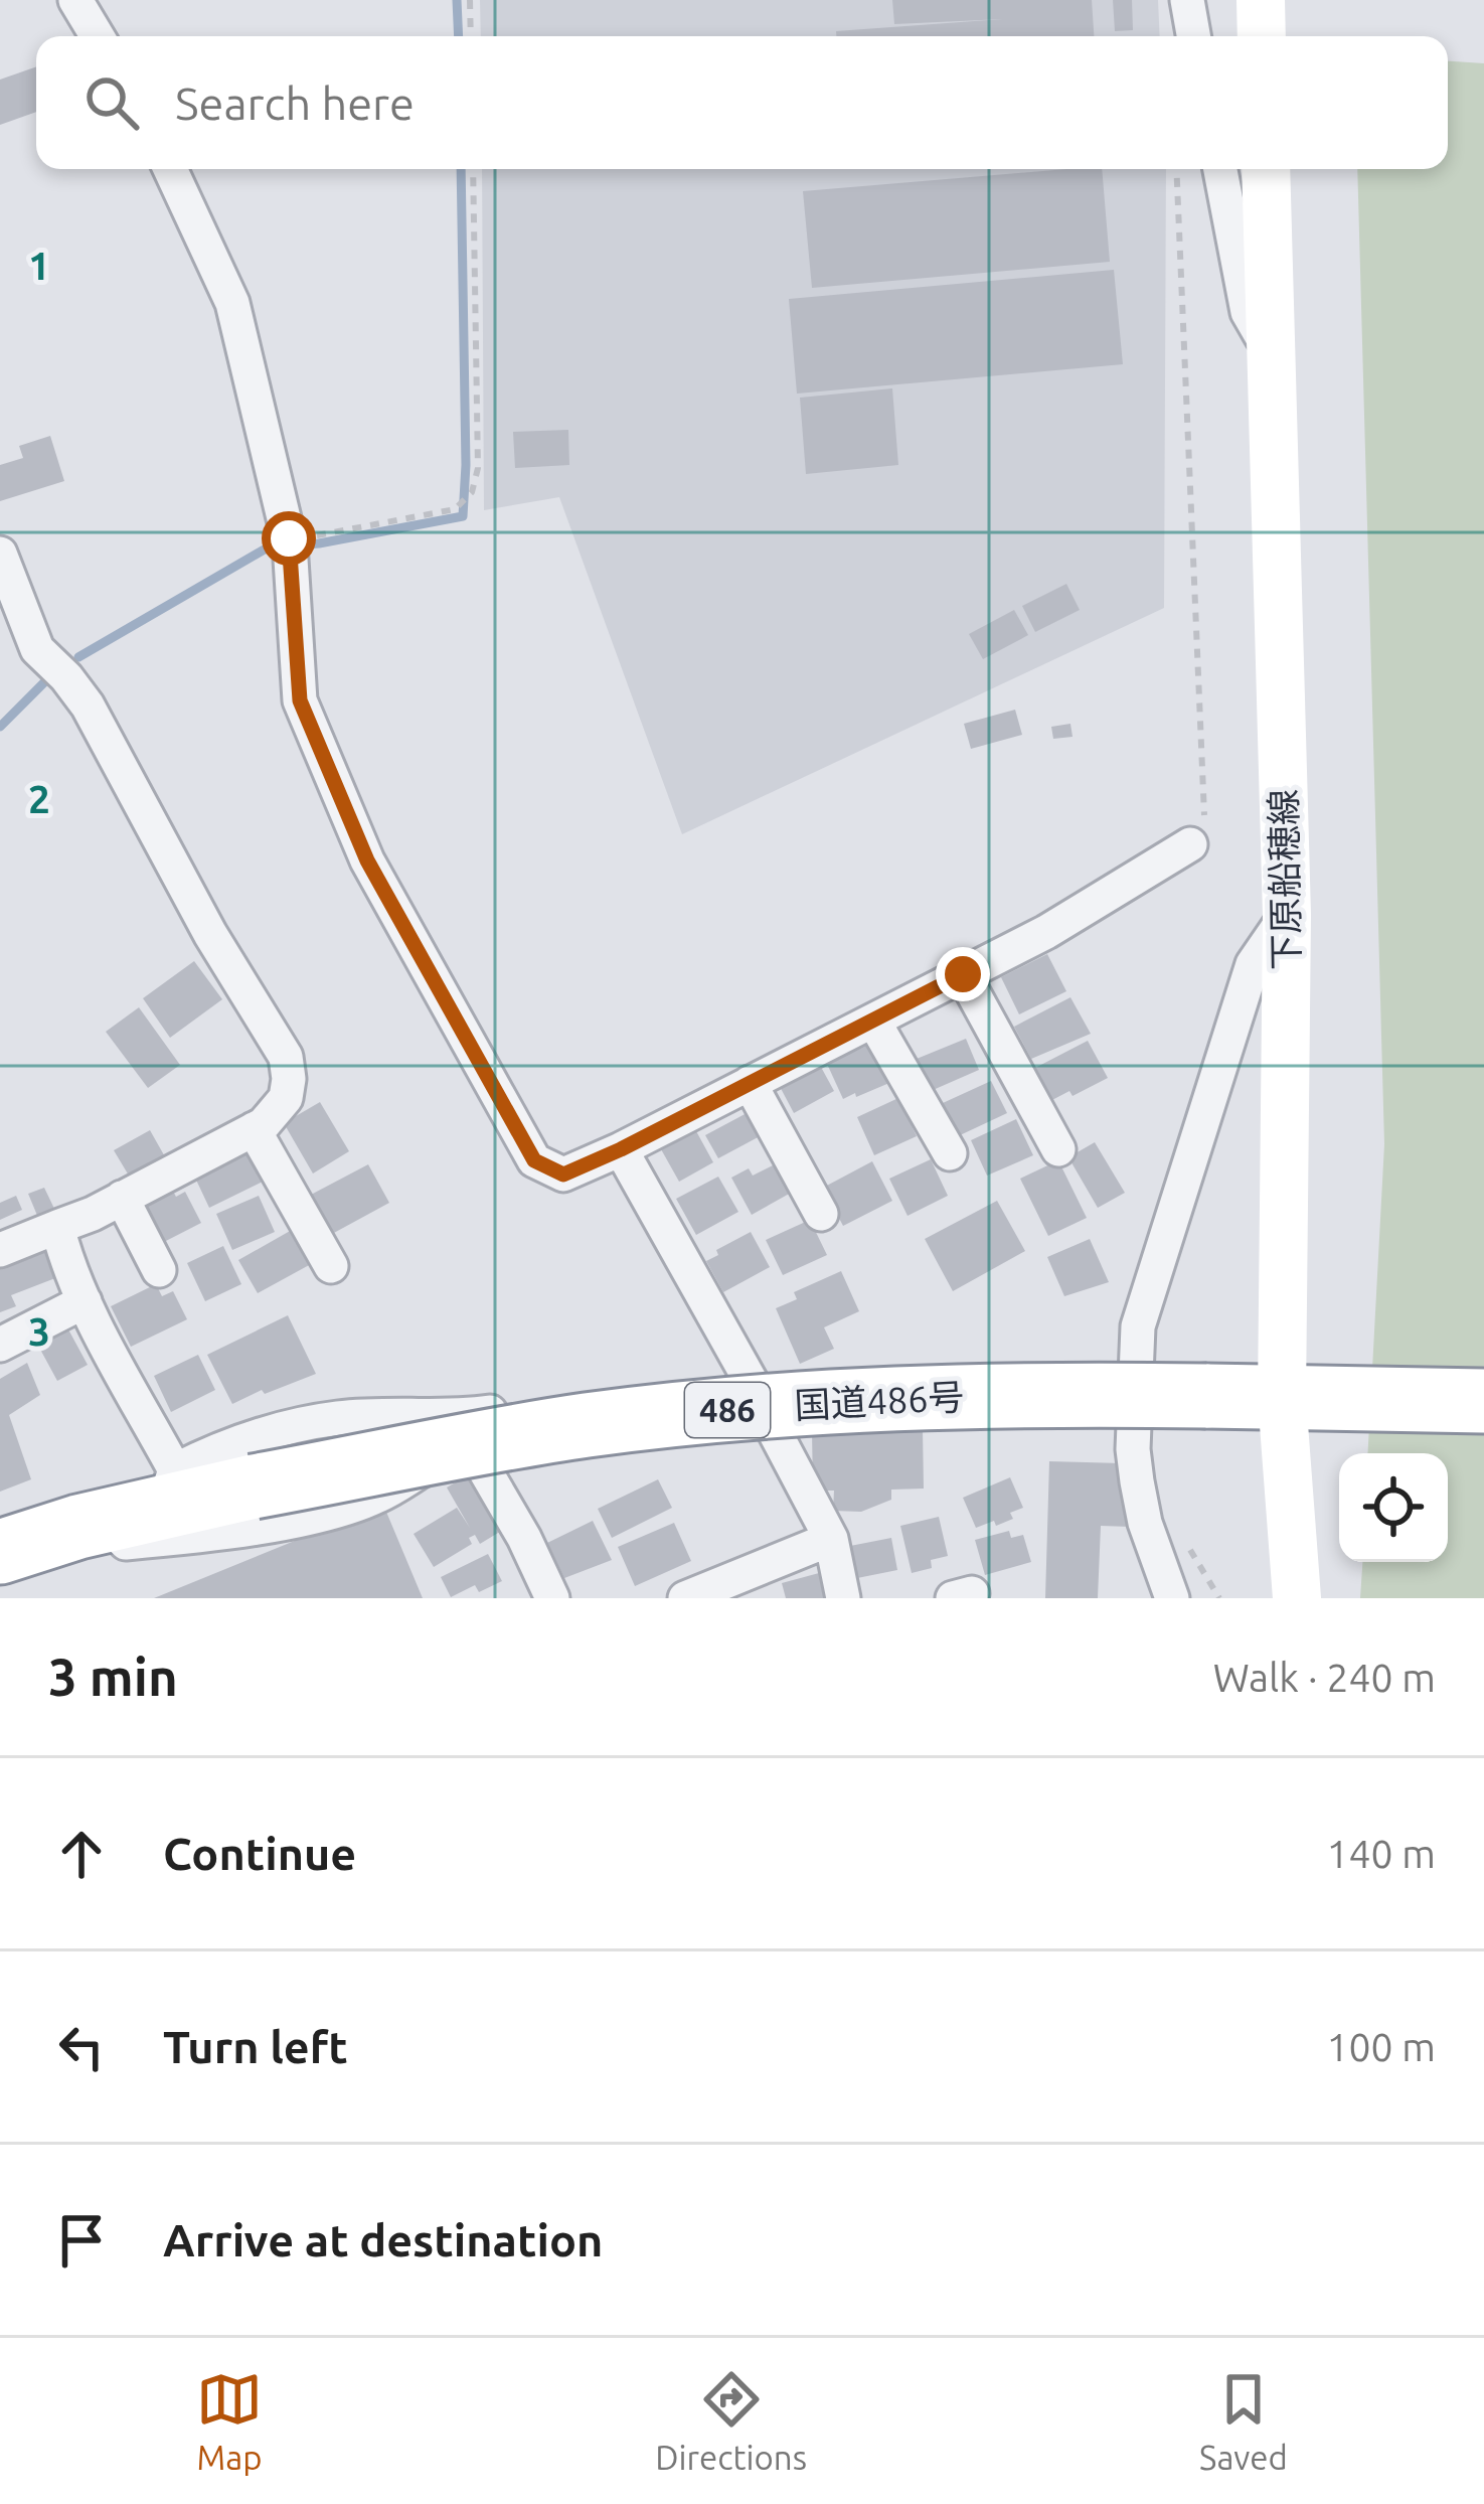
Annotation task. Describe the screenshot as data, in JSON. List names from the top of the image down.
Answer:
{
  "streets": {
    "highway": ["国道486号", "486"],
    "main road": ["下原船穂線"]
  },
  "crossings": [
    ["下原船穂線", "国道486号"]
  ],
  "page": {
    "search": "Search here",
    "heading": ["3 min", "Walk · 240 m"],
    "list": [
      ["Continue", "140 m"],
      ["Turn left", "100 m"],
      "Arrive at destination"
    ],
    "nav": ["Map", "Directions", "Saved"]
  },
  "grid": {
    "rows": ["1", "2", "3"]
  }
}
